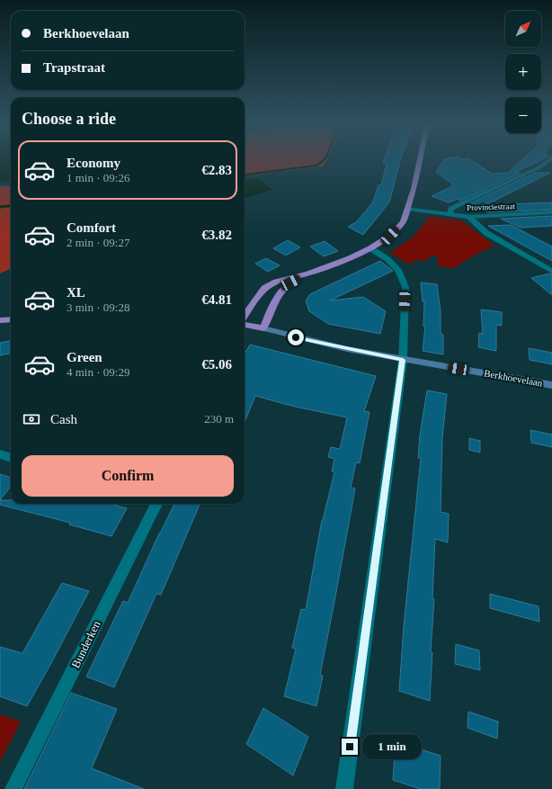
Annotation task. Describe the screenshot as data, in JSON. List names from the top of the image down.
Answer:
{
  "streets": {
    "main road": ["Berkhoevelaan"],
    "street": ["Provinciestraat", "Bunderken"]
  },
  "north": "top right",
  "page": {
    "map_buttons": ["+", "−"],
    "banner": ["Berkhoevelaan", "Trapstraat"],
    "heading": "Choose a ride",
    "list": [
      {
        "name": "Economy",
        "note": "1 min · 09:26",
        "value": "€2.83"
      },
      {
        "name": "Comfort",
        "note": "2 min · 09:27",
        "value": "€3.82"
      },
      {
        "name": "XL",
        "note": "3 min · 09:28",
        "value": "€4.81"
      },
      {
        "name": "Green",
        "note": "4 min · 09:29",
        "value": "€5.06"
      }
    ],
    "pay": ["Cash", "230 m"],
    "buttons": "Confirm",
    "bubble": "1 min"
  }
}
